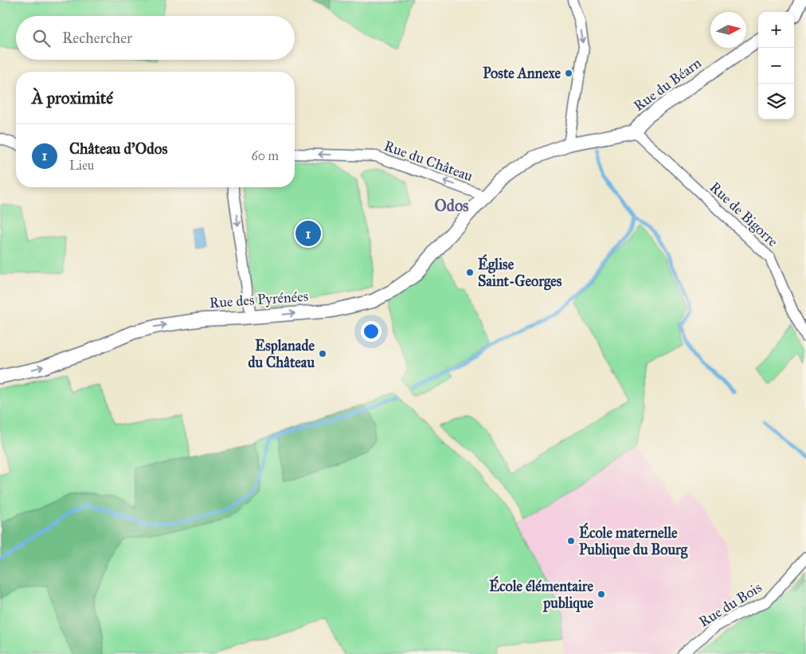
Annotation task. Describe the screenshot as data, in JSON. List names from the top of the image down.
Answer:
{
  "streets": {
    "street": [
      "Rue du Béarn",
      "Rue du Château",
      "Rue de Bigorre",
      "Rue des Pyrénées",
      "Rue du Bois"
    ]
  },
  "crossings": [
    ["Rue du Béarn", "Rue de Bigorre"],
    ["Rue du Béarn", "Rue des Pyrénées"],
    ["Rue du Château", "Rue des Pyrénées"],
    ["Rue de Bigorre", "Rue des Pyrénées"]
  ],
  "one_way": ["Rue du Château", "Rue des Pyrénées"],
  "districts": ["Odos"],
  "places": [
    "Poste Annexe",
    "Église Saint-Georges",
    "Esplanade du Château",
    "École maternelle Publique du Bourg",
    "École élémentaire publique"
  ],
  "north": "right",
  "page": {
    "map_buttons": ["+", "−"],
    "search": "Rechercher",
    "heading": "À proximité",
    "list": [
      {
        "mark": "1",
        "name": "Château d'Odos",
        "note": "Lieu",
        "value": "60 m"
      }
    ],
    "pins": "1"
  }
}
